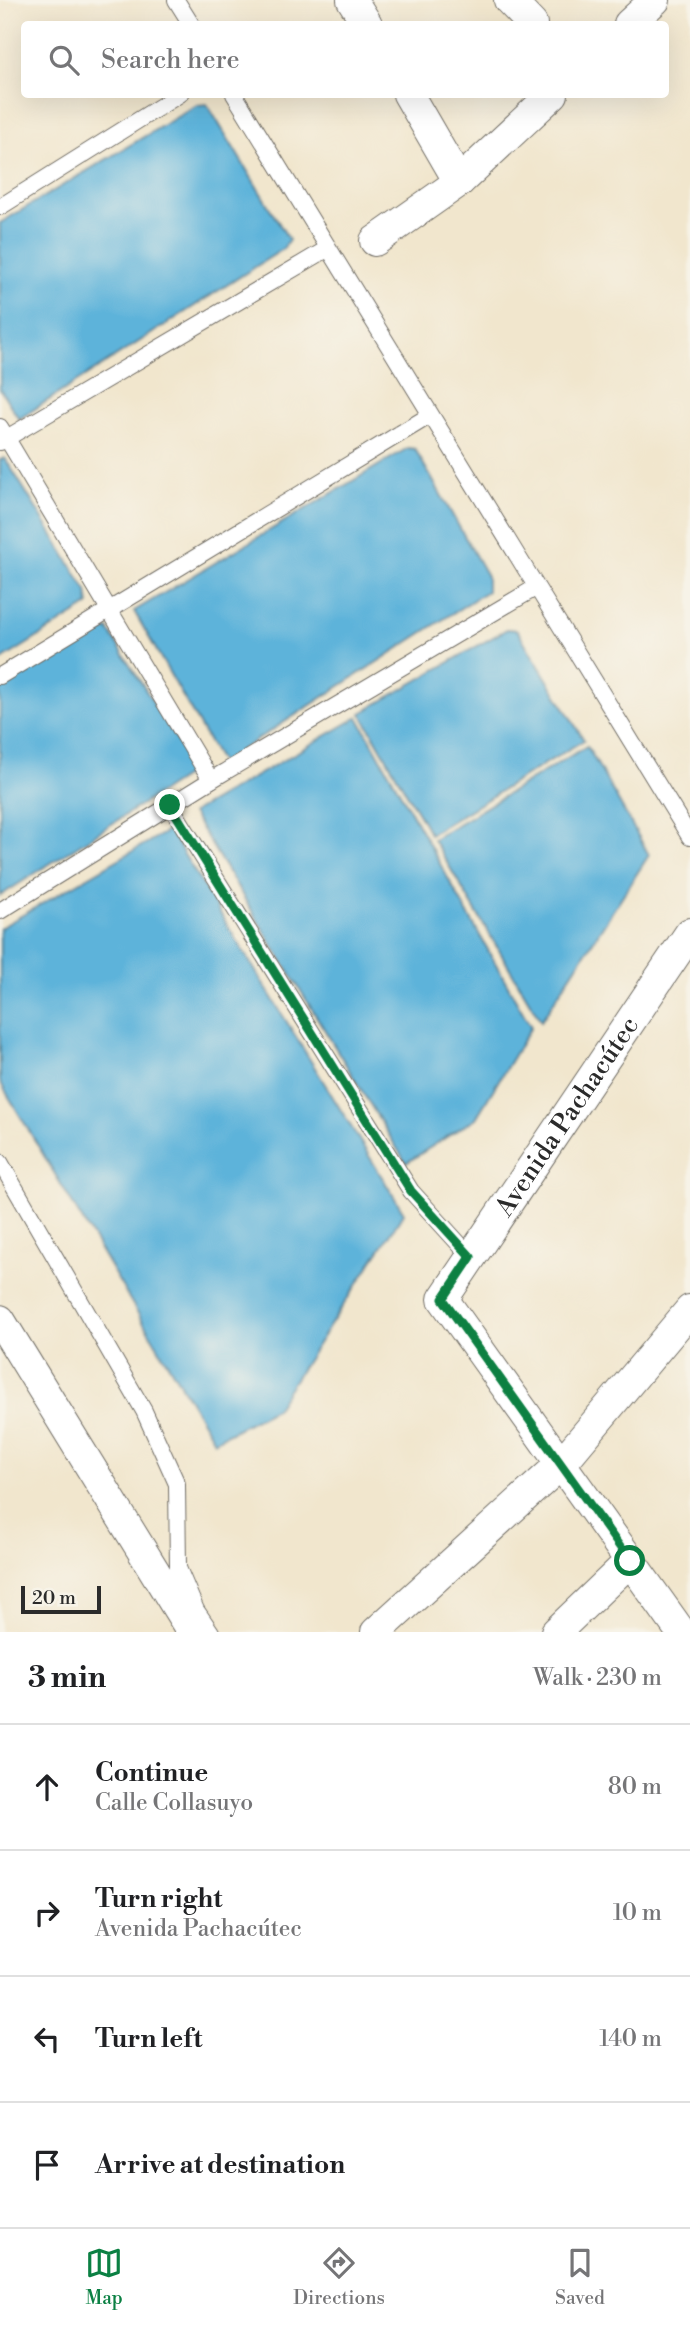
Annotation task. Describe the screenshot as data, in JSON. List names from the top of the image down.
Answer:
{
  "streets": {
    "street": ["Avenida Pachacútec"]
  },
  "scale_bar": "20 m",
  "page": {
    "search": "Search here",
    "scale": "20 m",
    "heading": ["3 min", "Walk · 230 m"],
    "list": [
      ["Continue", "Calle Collasuyo", "80 m"],
      ["Turn right", "Avenida Pachacútec", "10 m"],
      ["Turn left", "140 m"],
      "Arrive at destination"
    ],
    "nav": ["Map", "Directions", "Saved"]
  }
}
